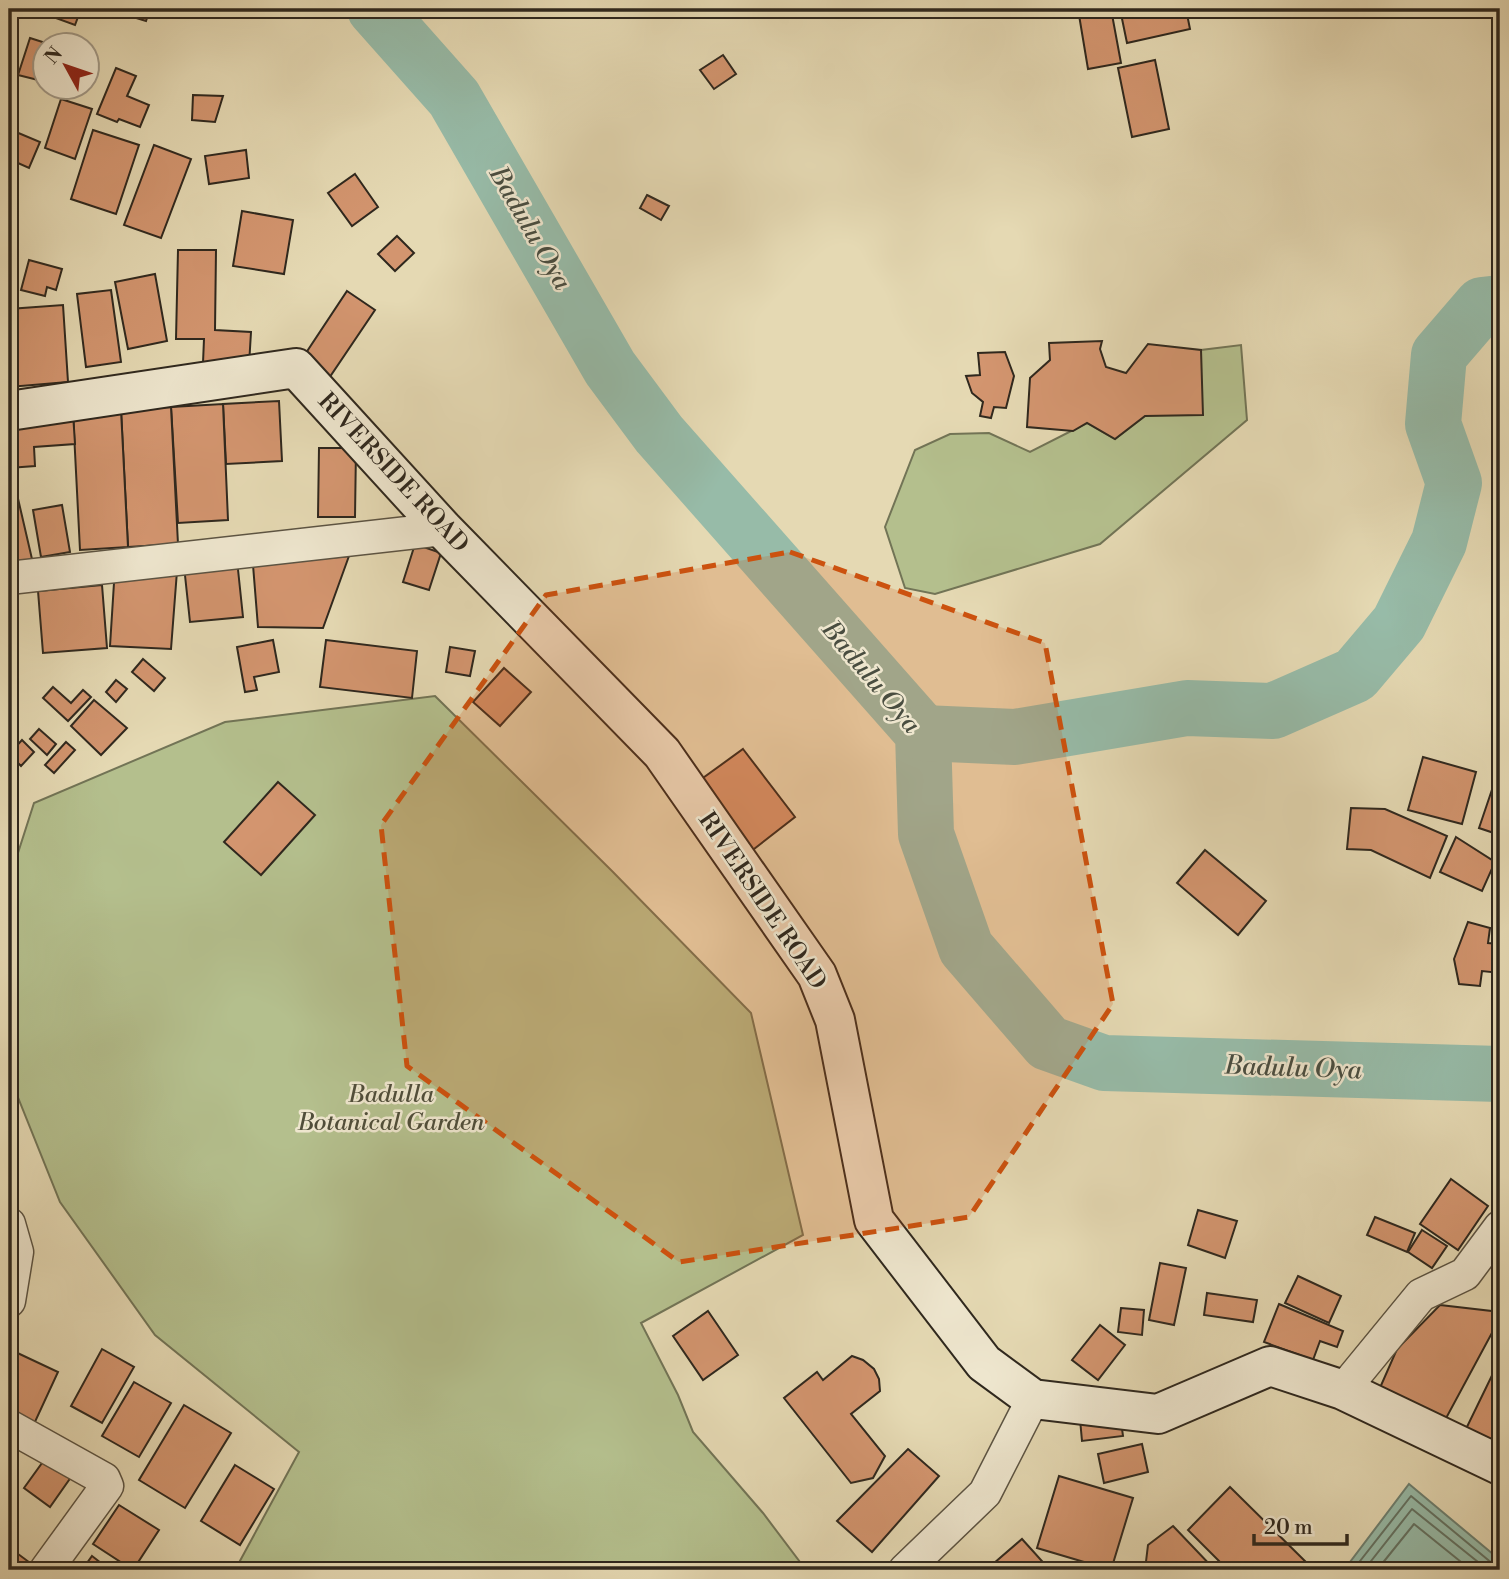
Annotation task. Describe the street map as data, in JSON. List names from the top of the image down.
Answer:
{
  "streets": {
    "street": ["RIVERSIDE ROAD"]
  },
  "water": ["Badulu Oya"],
  "parks": ["Badulla Botanical Garden"],
  "scale_bar": "20 m",
  "north": "top left"
}
